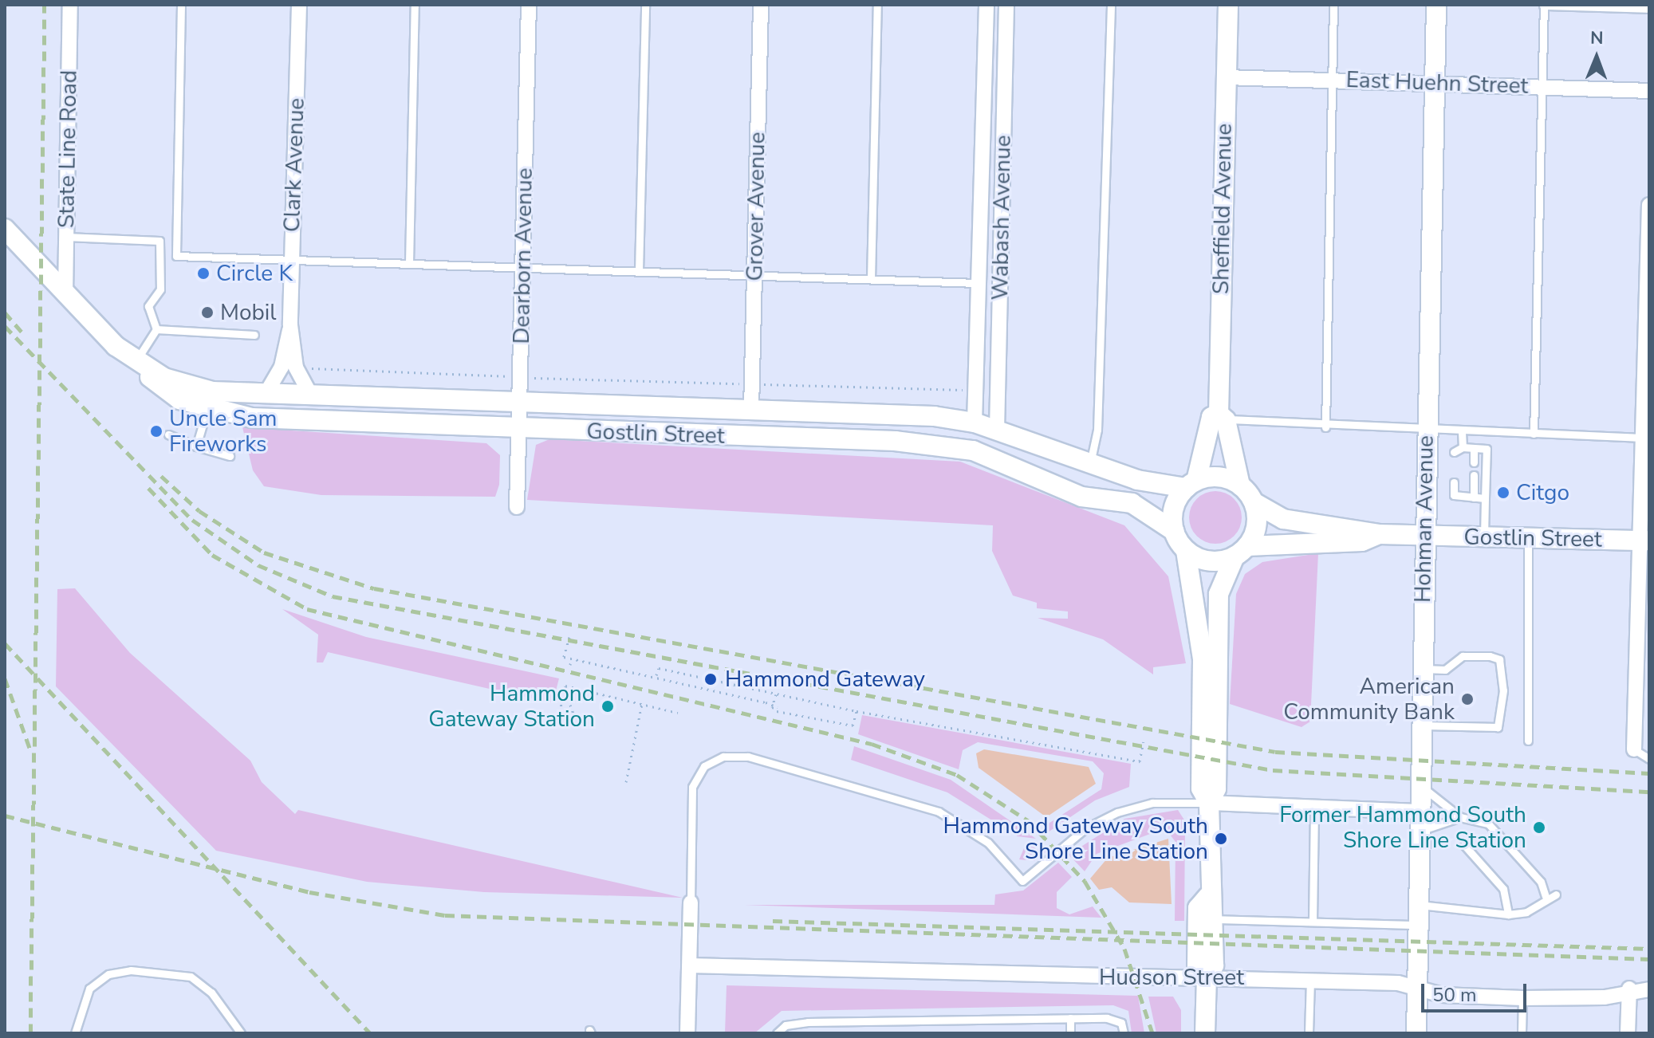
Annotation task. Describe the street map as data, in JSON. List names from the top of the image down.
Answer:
{
  "streets": {
    "main road": ["Sheffield Avenue", "Gostlin Street", "Hohman Avenue"],
    "street": [
      "East Huehn Street",
      "State Line Road",
      "Clark Avenue",
      "Grover Avenue",
      "Wabash Avenue",
      "Dearborn Avenue",
      "Hudson Street"
    ]
  },
  "crossings": [
    ["East Huehn Street", "Sheffield Avenue"],
    ["East Huehn Street", "Hohman Avenue"],
    ["State Line Road", "Gostlin Street"],
    ["Clark Avenue", "Gostlin Street"],
    ["Grover Avenue", "Gostlin Street"],
    ["Sheffield Avenue", "Gostlin Street"],
    ["Wabash Avenue", "Gostlin Street"],
    ["Dearborn Avenue", "Gostlin Street"],
    ["Gostlin Street", "Hohman Avenue"],
    ["Hohman Avenue", "Hudson Street"]
  ],
  "places": [
    "Circle K",
    "Mobil",
    "Uncle Sam Fireworks",
    "Citgo",
    "Hammond Gateway",
    "American Community Bank",
    "Hammond Gateway Station",
    "Former Hammond South Shore Line Station",
    "Hammond Gateway South Shore Line Station"
  ],
  "scale_bar": "50 m",
  "north": "top"
}
